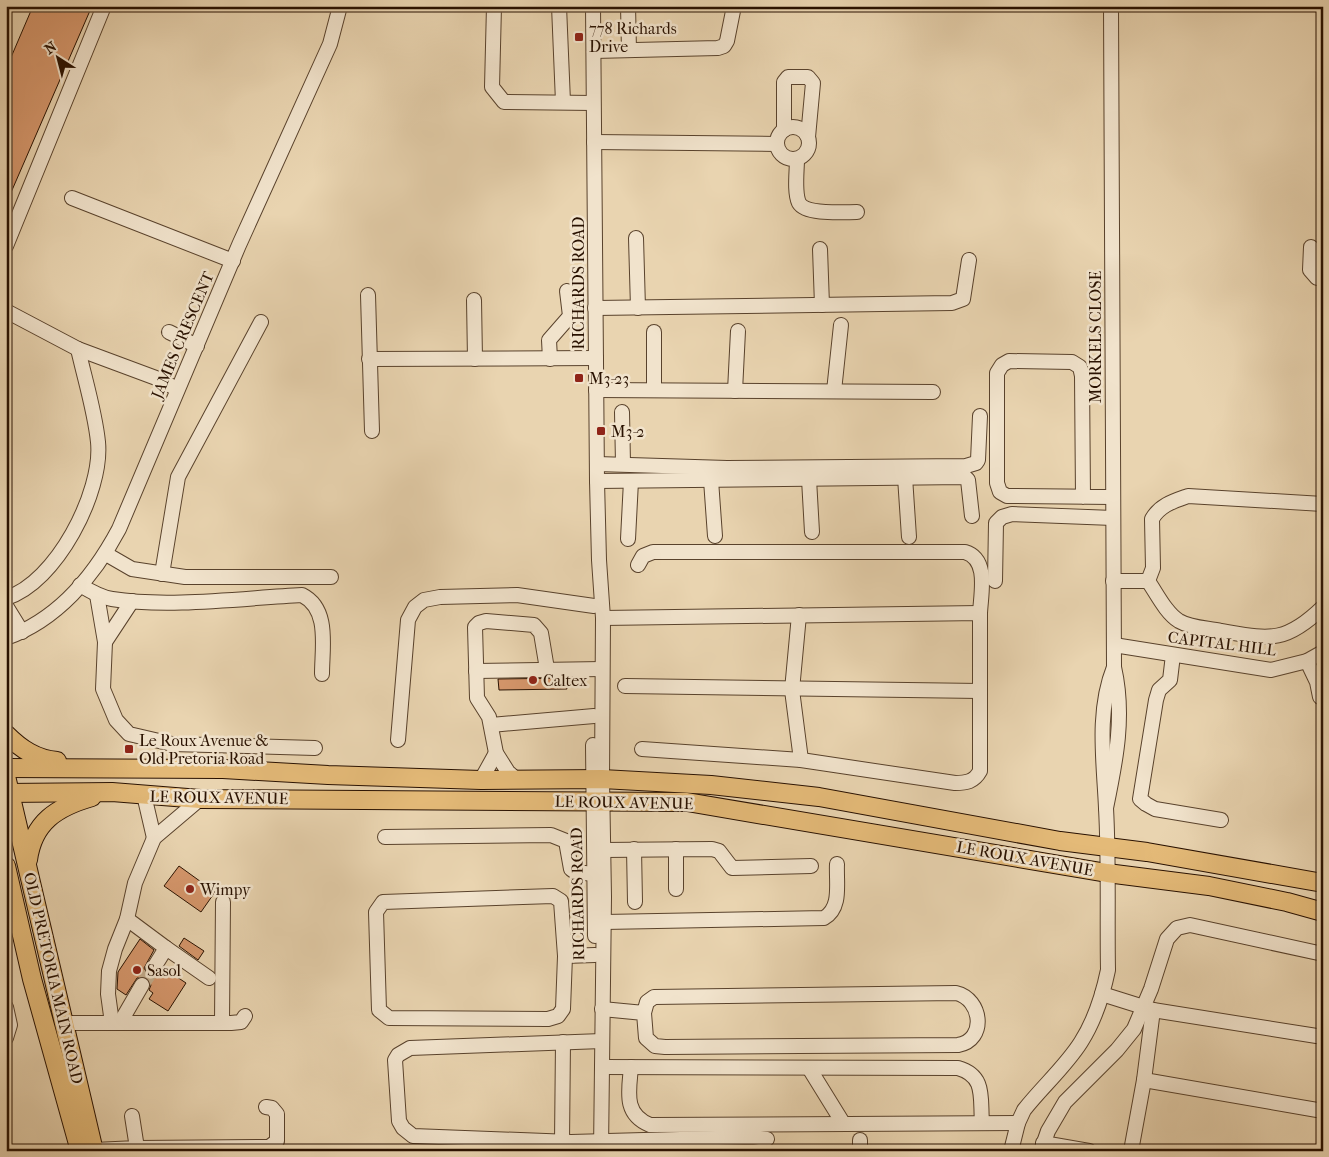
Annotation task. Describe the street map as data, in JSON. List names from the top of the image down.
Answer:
{
  "streets": {
    "main road": ["LE ROUX AVENUE", "OLD PRETORIA MAIN ROAD"],
    "street": [
      "RICHARDS ROAD",
      "JAMES CRESCENT",
      "MORKELS CLOSE",
      "CAPITAL HILL"
    ]
  },
  "crossings": [
    ["RICHARDS ROAD", "LE ROUX AVENUE"],
    ["MORKELS CLOSE", "CAPITAL HILL"],
    ["MORKELS CLOSE", "LE ROUX AVENUE"],
    ["LE ROUX AVENUE", "OLD PRETORIA MAIN ROAD"]
  ],
  "places": {
    "transit": [
      "778 Richards Drive",
      "M3-23",
      "M3-2",
      "Le Roux Avenue & Old Pretoria Road"
    ],
    "other": ["Caltex", "Wimpy", "Sasol"]
  },
  "north": "top left"
}
